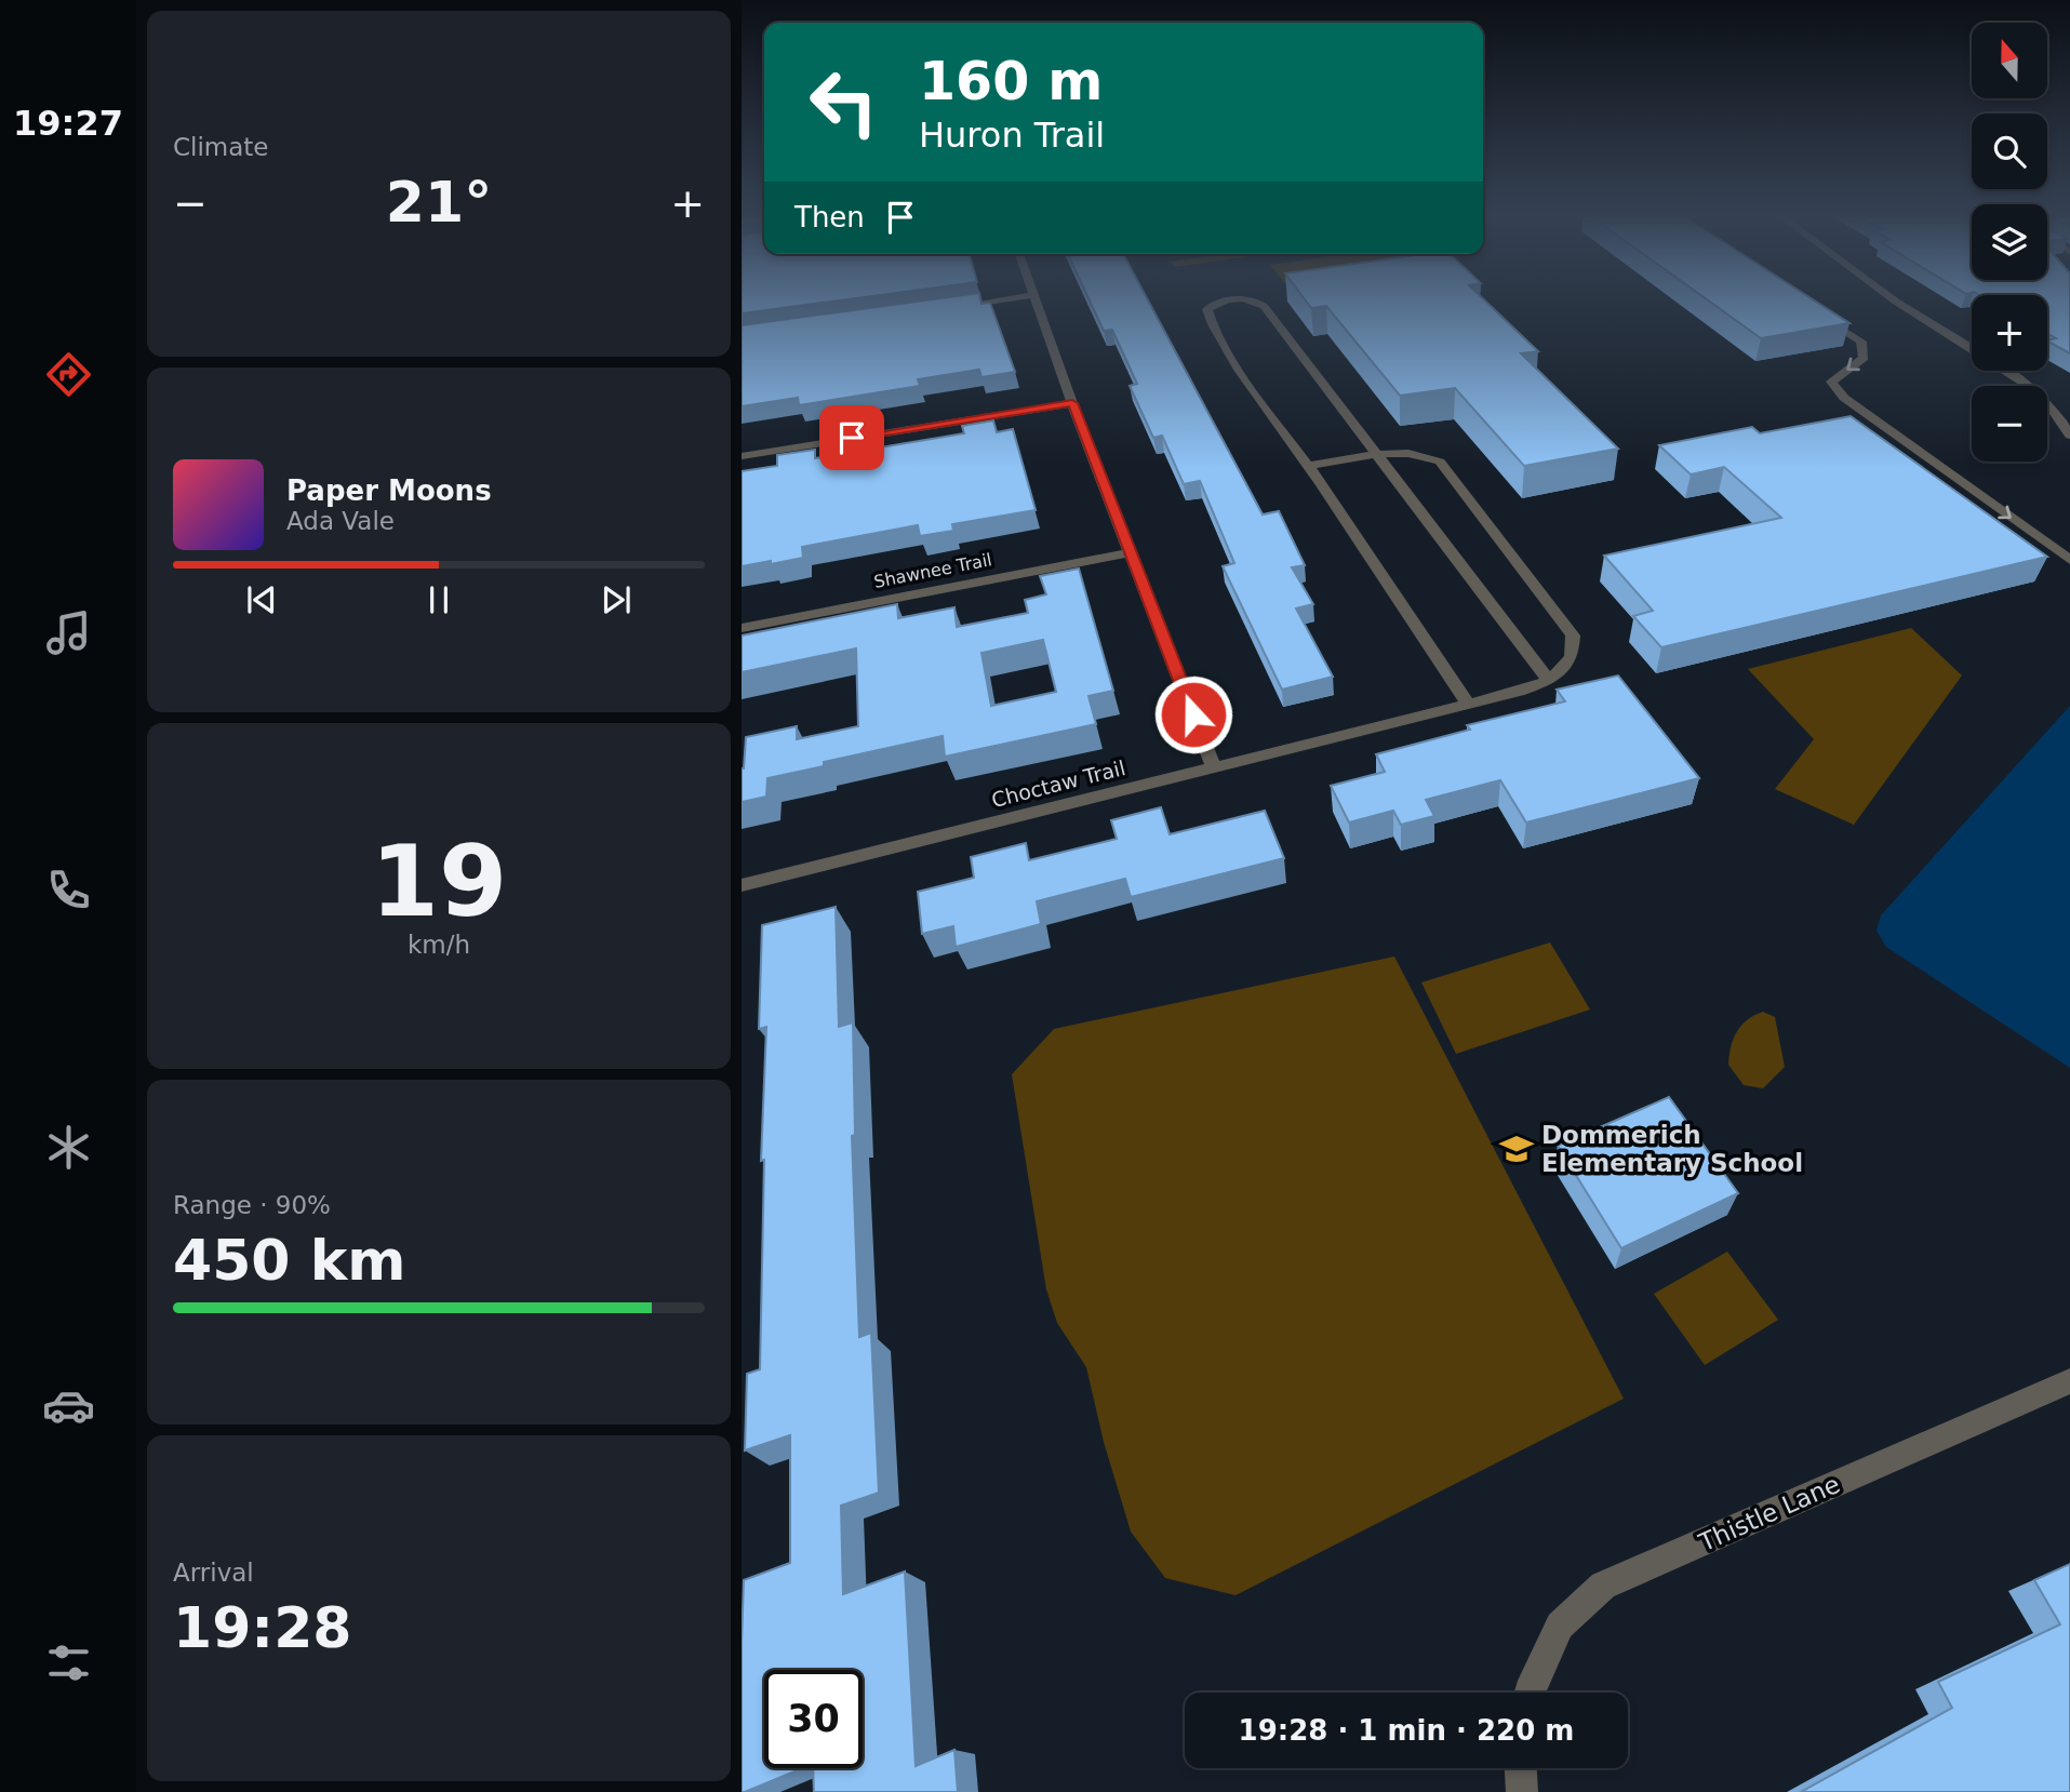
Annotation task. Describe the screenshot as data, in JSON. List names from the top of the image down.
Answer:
{
  "streets": {
    "street": ["Shawnee Trail", "Choctaw Trail", "Thistle Lane"]
  },
  "places": {
    "school or university": ["Dommerich Elementary School"]
  },
  "north": "top",
  "page": {
    "tabs": "19:27",
    "tile": [
      "Climate",
      ["19", "km/h"],
      ["Range · 90%", "450 km"],
      ["Arrival", "19:28"]
    ],
    "map_buttons": ["+", "−"],
    "turn": ["160 m", "Huron Trail"],
    "heat": ["−", "21°", "+"],
    "then": "Then",
    "song": ["Paper Moons", "Ada Vale"],
    "limit": "30",
    "trip": "19:28 · 1 min · 220 m"
  }
}
